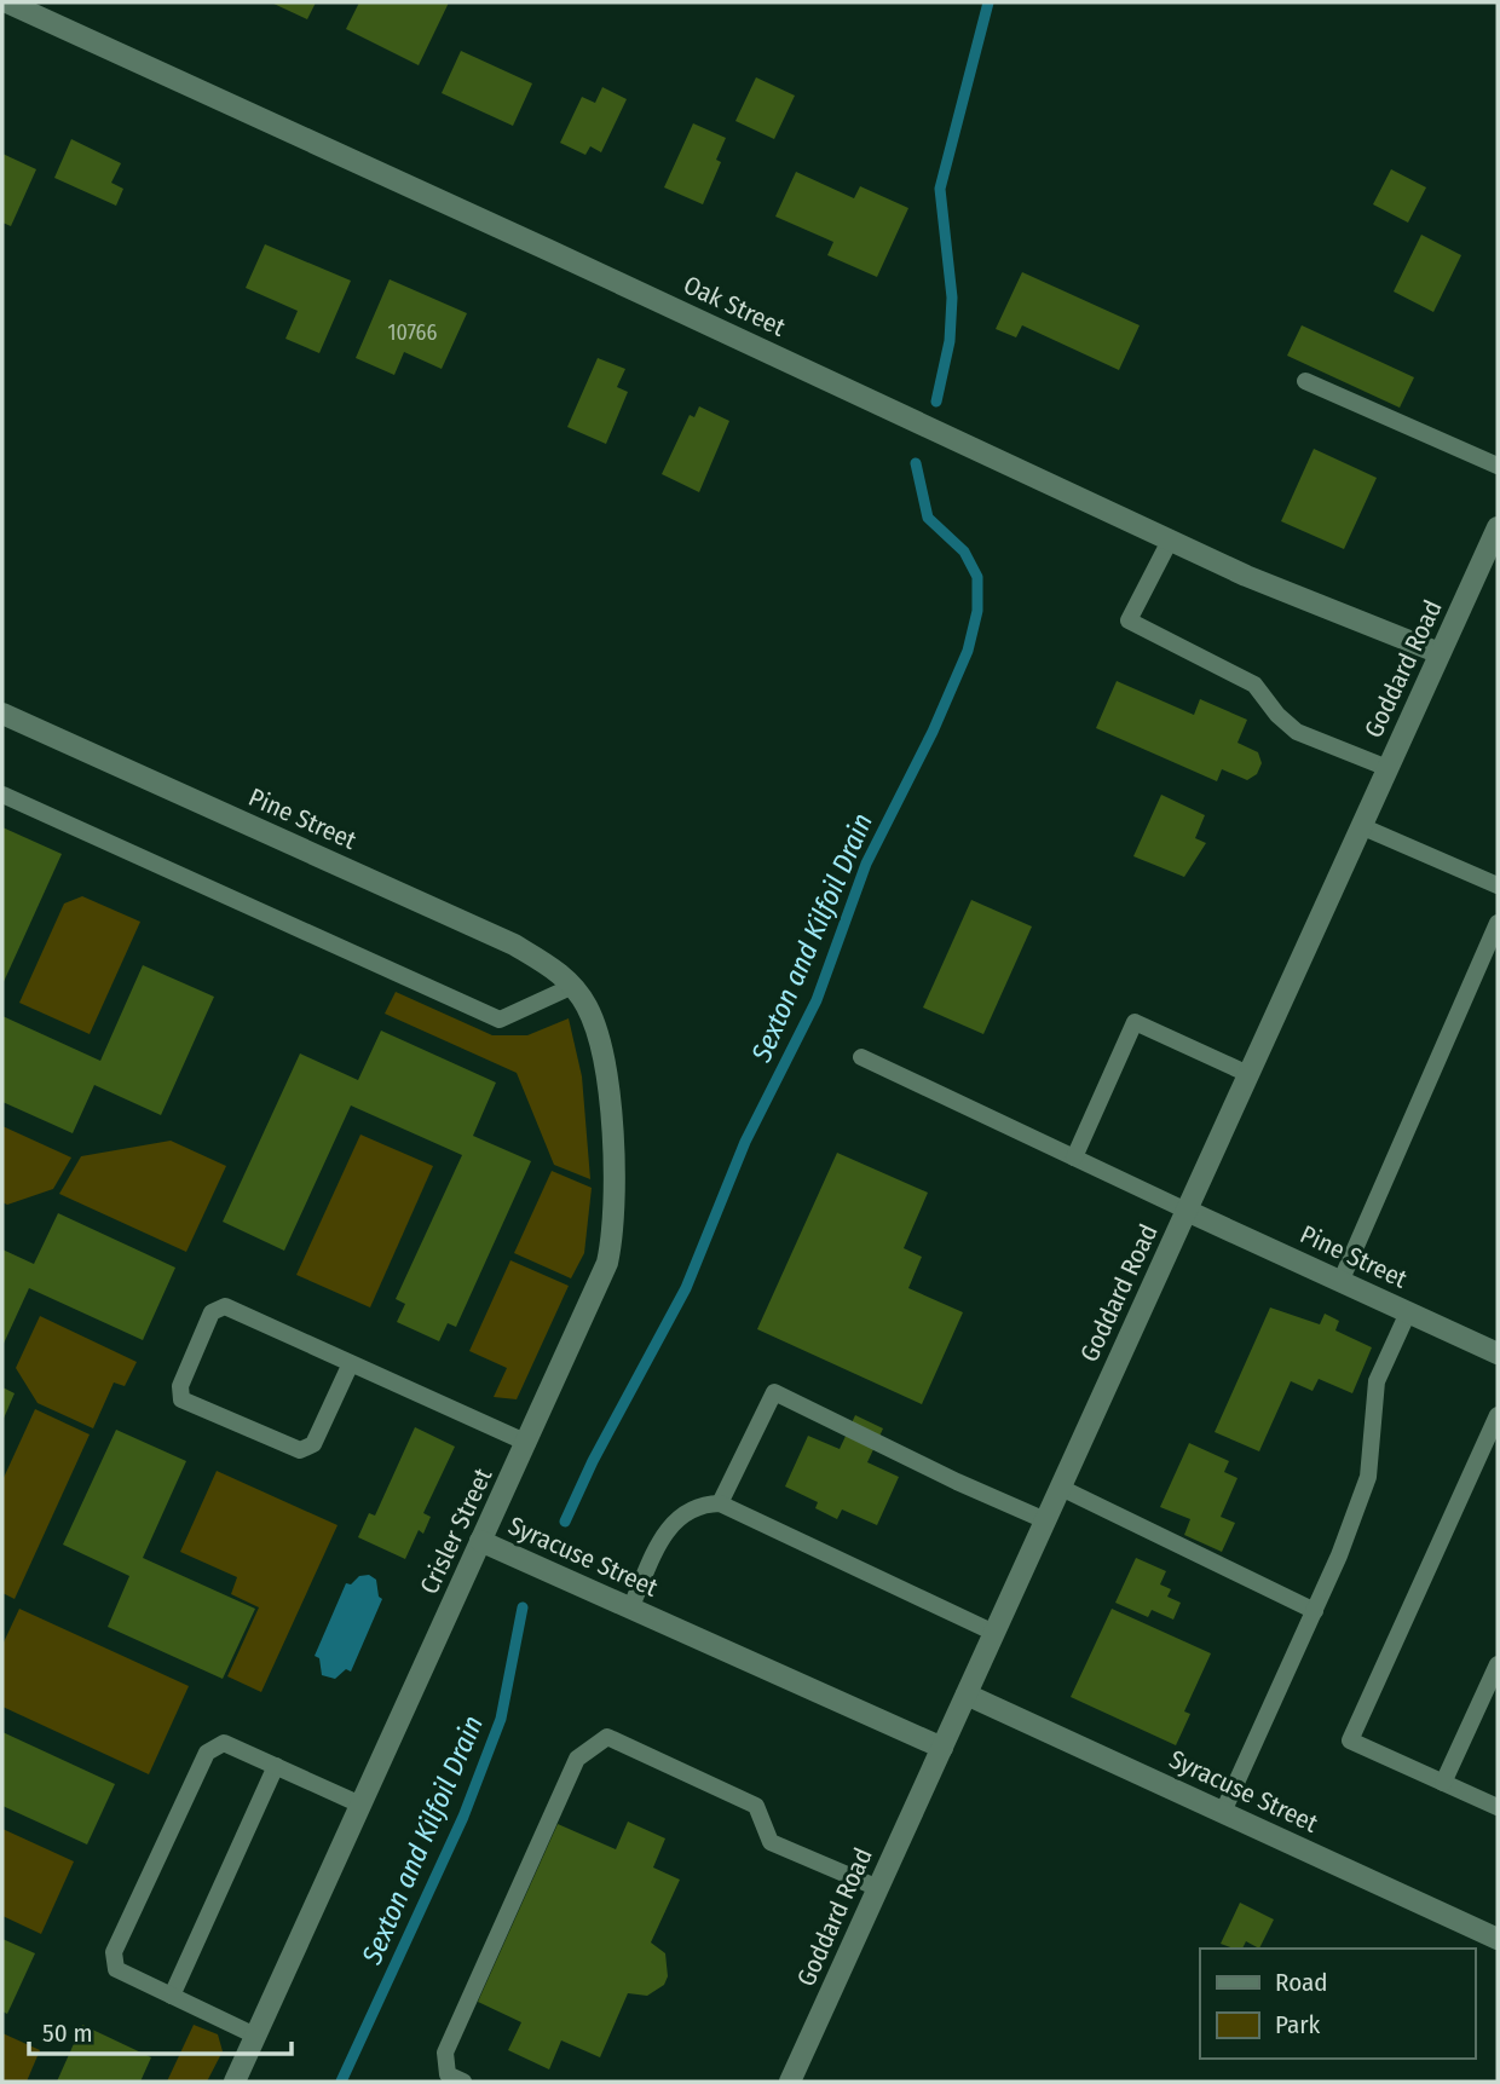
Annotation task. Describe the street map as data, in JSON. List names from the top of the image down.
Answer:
{
  "streets": {
    "street": [
      "Oak Street",
      "Goddard Road",
      "Pine Street",
      "Crisler Street",
      "Syracuse Street"
    ]
  },
  "crossings": [
    ["Oak Street", "Goddard Road"],
    ["Goddard Road", "Pine Street"],
    ["Goddard Road", "Syracuse Street"],
    ["Pine Street", "Crisler Street"],
    ["Crisler Street", "Syracuse Street"]
  ],
  "water": ["Sexton and Kilfoil Drain"],
  "house_numbers": ["10766"],
  "legend": ["Road", "Park"],
  "scale_bar": "50 m"
}
